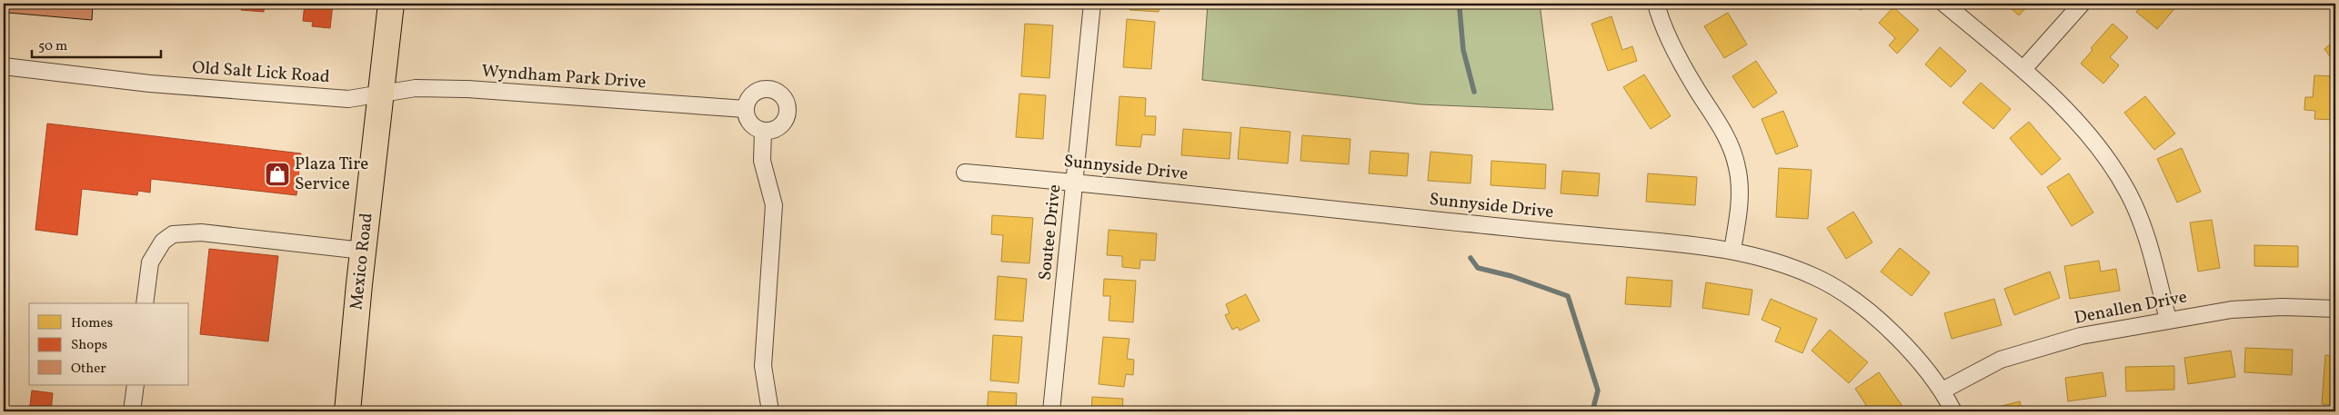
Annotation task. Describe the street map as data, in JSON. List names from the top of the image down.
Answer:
{
  "streets": {
    "main road": ["Mexico Road"],
    "street": [
      "Old Salt Lick Road",
      "Wyndham Park Drive",
      "Sunnyside Drive",
      "Soutee Drive",
      "Denallen Drive"
    ]
  },
  "crossings": [
    ["Old Salt Lick Road", "Wyndham Park Drive"],
    ["Old Salt Lick Road", "Mexico Road"],
    ["Wyndham Park Drive", "Mexico Road"],
    ["Sunnyside Drive", "Soutee Drive"],
    ["Sunnyside Drive", "Denallen Drive"]
  ],
  "places": {
    "shop": ["Plaza Tire Service"]
  },
  "legend": ["Homes", "Shops", "Other"],
  "scale_bar": "50 m"
}
